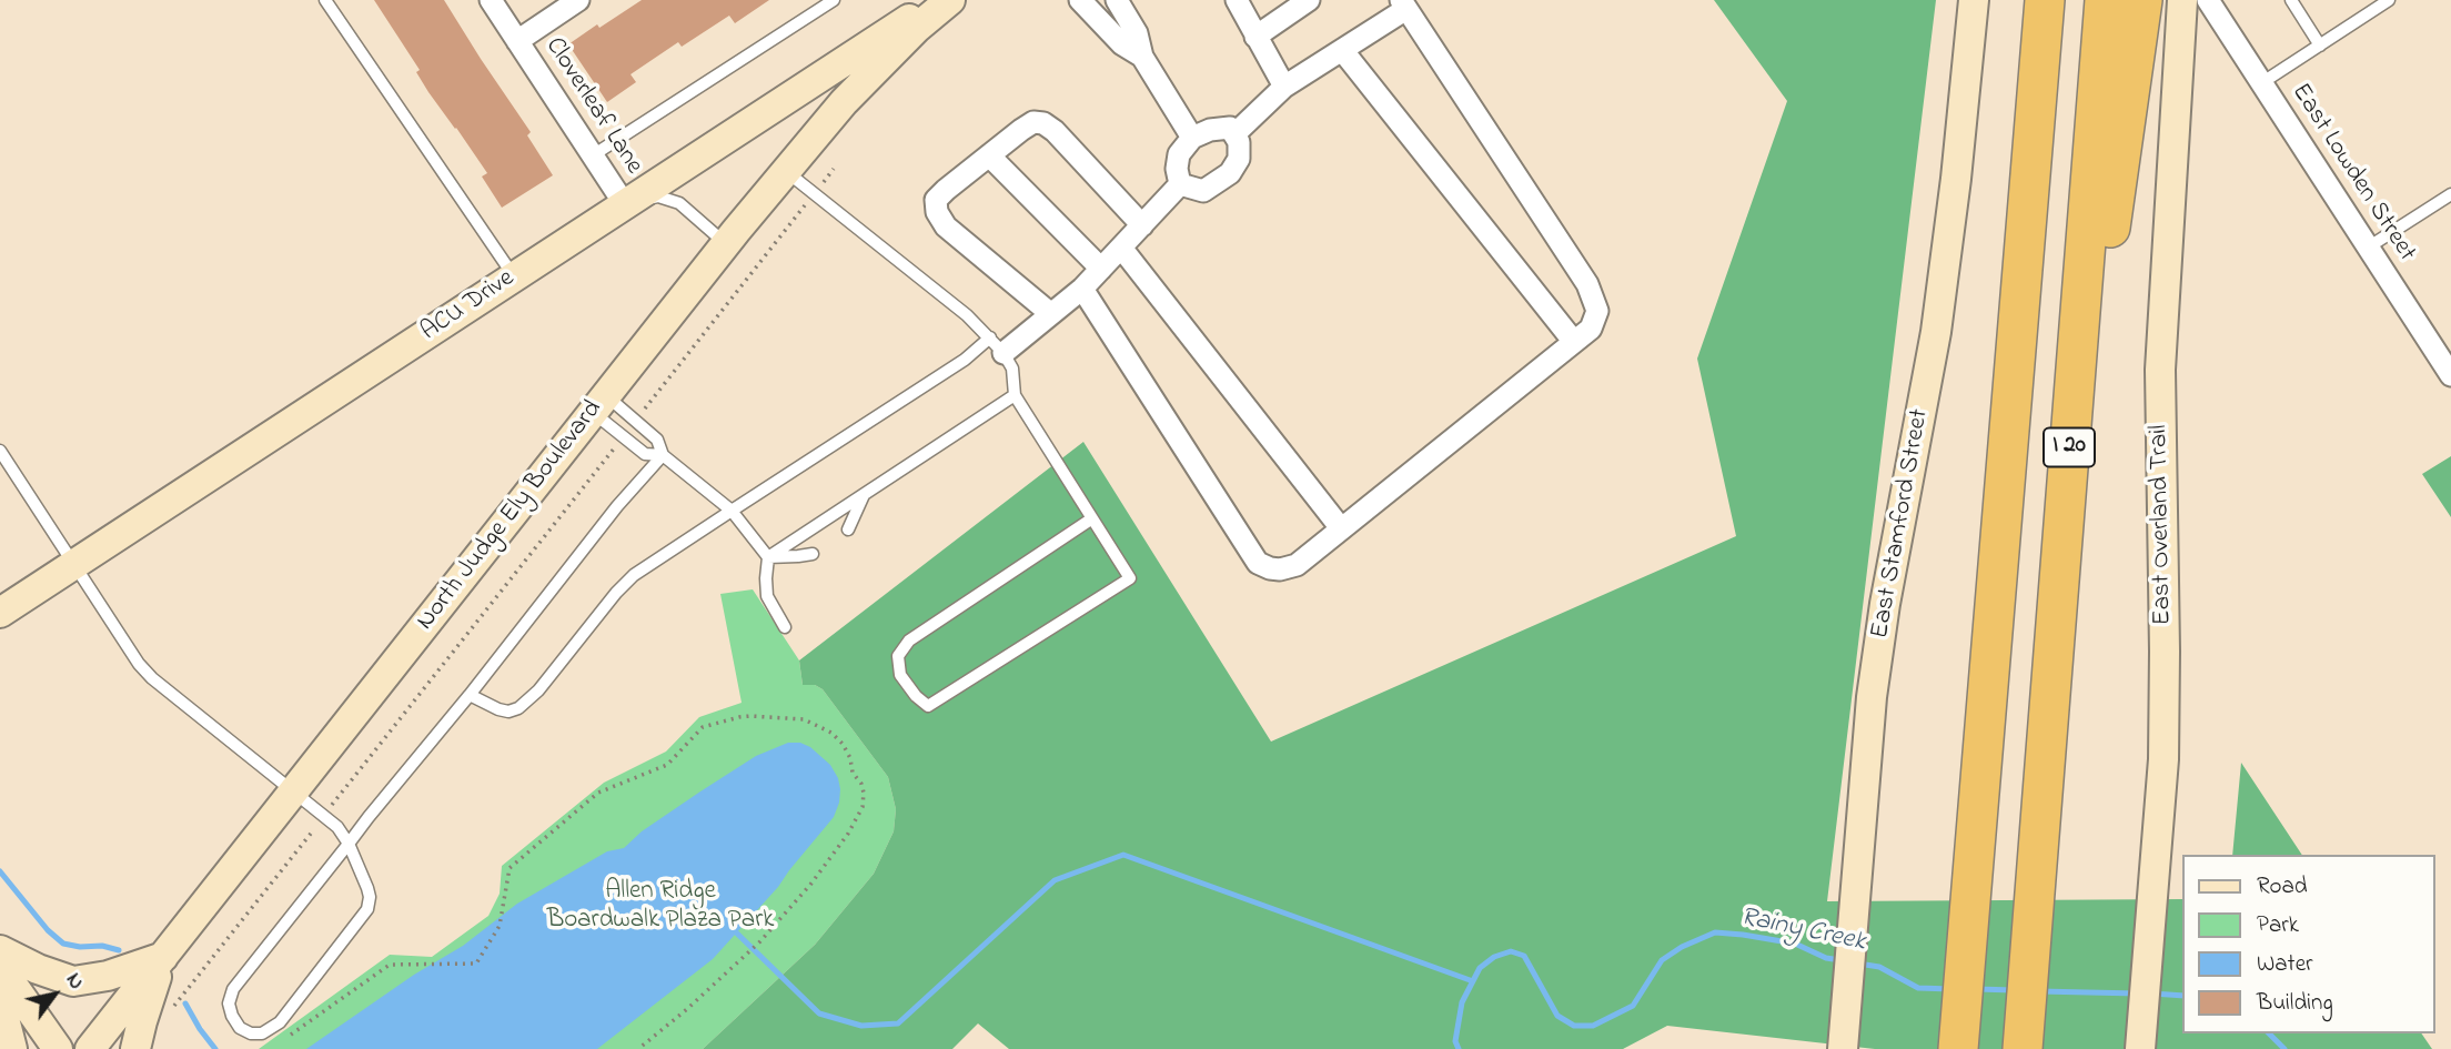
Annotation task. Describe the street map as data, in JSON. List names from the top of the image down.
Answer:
{
  "streets": {
    "highway": ["I 20"],
    "street": [
      "Cloverleaf Lane",
      "East Lowden Street",
      "ACU Drive",
      "North Judge Ely Boulevard",
      "East Stamford Street",
      "East Overland Trail"
    ]
  },
  "crossings": [
    ["Cloverleaf Lane", "ACU Drive"]
  ],
  "water": ["Rainy Creek"],
  "parks": ["Allen Ridge Boardwalk Plaza Park"],
  "legend": [
    "Road",
    "Park",
    "Water",
    "Building"
  ],
  "north": "top right"
}
